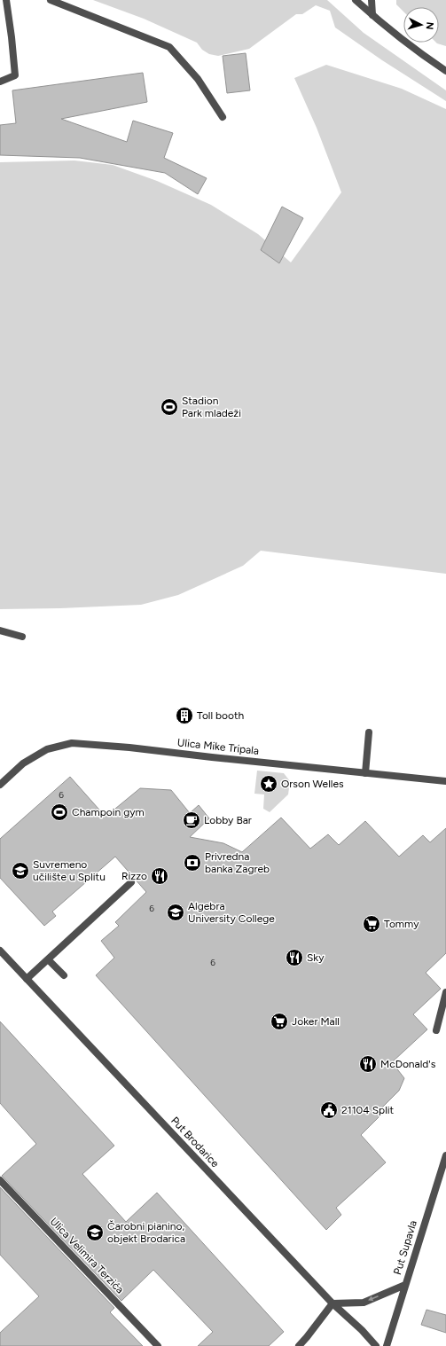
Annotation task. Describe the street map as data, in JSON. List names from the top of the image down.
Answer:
{
  "streets": {
    "street": [
      "Ulica Mike Tripala",
      "Put Brodarice",
      "Put Supavla",
      "Ulica Velimira Terzića"
    ]
  },
  "places": {
    "sports": ["Stadion Park mladeži", "Champoin gym"],
    "building": ["Toll booth"],
    "place": ["Orson Welles"],
    "cafe": ["Lobby Bar"],
    "bank": ["Privredna banka Zagreb"],
    "school or university": ["Suvremeno učilište u Splitu", "Algebra University College", "Čarobni pianino, objekt Brodarica"],
    "restaurant": ["Rizzo", "Sky", "McDonald's"],
    "supermarket": ["Tommy", "Joker Mall"],
    "public building": ["21104 Split"]
  },
  "house_numbers": ["6", "6", "6"],
  "north": "right"
}
